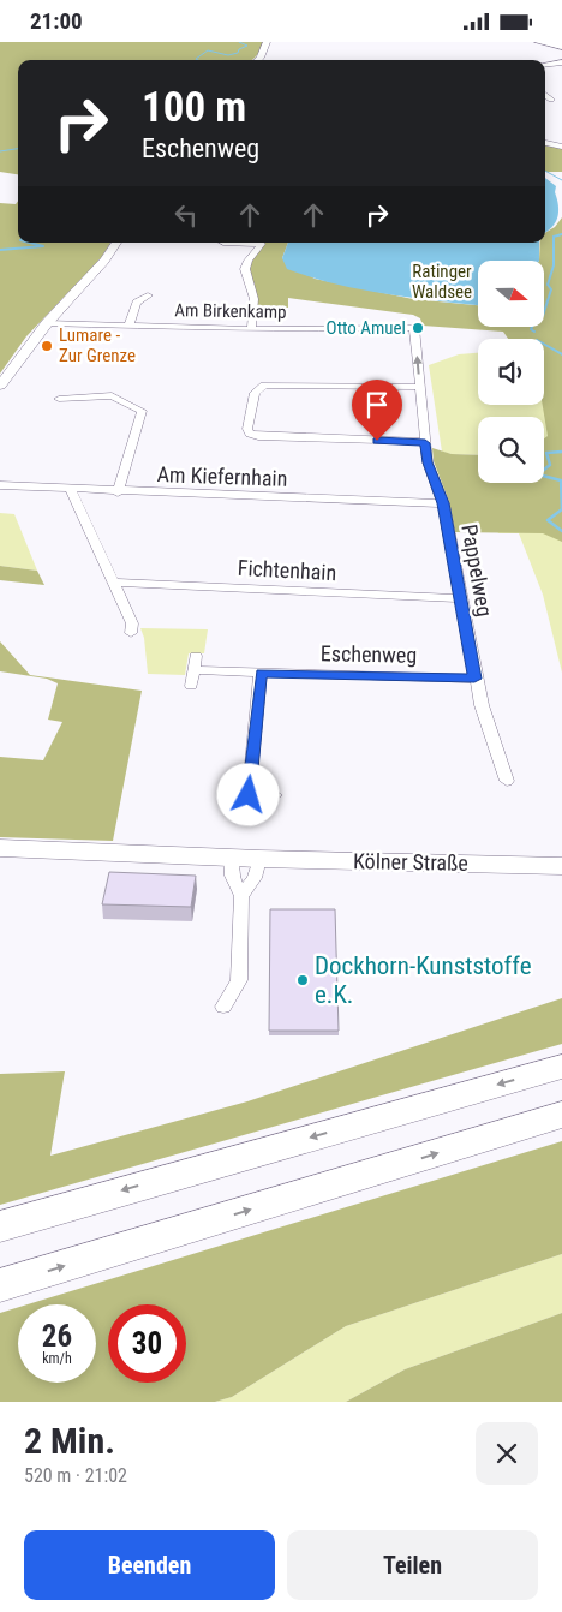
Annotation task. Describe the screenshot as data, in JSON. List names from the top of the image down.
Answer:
{
  "streets": {
    "main road": ["Kölner Straße"],
    "street": [
      "Am Birkenkamp",
      "Am Kiefernhain",
      "Fichtenhain",
      "Pappelweg",
      "Eschenweg"
    ]
  },
  "crossings": [
    ["Am Birkenkamp", "Pappelweg"],
    ["Am Kiefernhain", "Pappelweg"],
    ["Fichtenhain", "Pappelweg"],
    ["Pappelweg", "Eschenweg"]
  ],
  "parks": ["Ratinger Waldsee"],
  "places": ["Otto Amuel", "Lumare - Zur Grenze", "Dockhorn-Kunststoffe e.K."],
  "north": "right",
  "page": {
    "status": "21:00",
    "turn": ["100 m", "Eschenweg"],
    "speed": "26 km/h",
    "limit": "30",
    "heading": ["2 Min.", "520 m · 21:02"],
    "buttons": ["Beenden", "Teilen"]
  }
}
